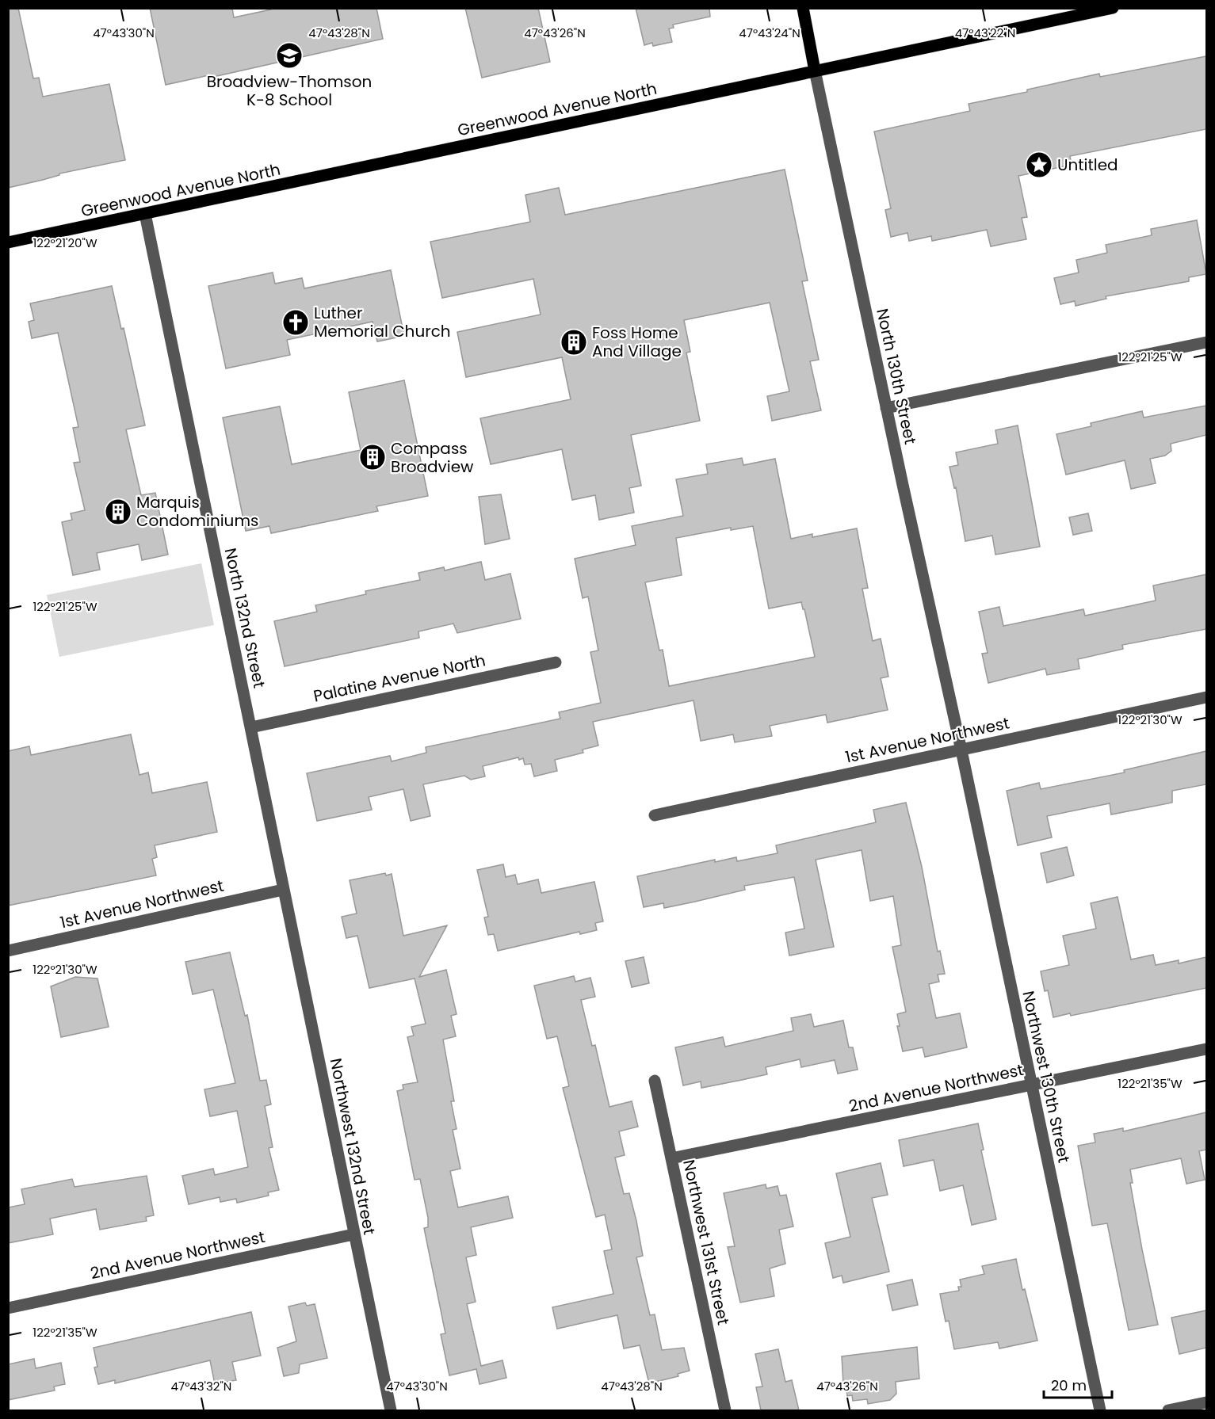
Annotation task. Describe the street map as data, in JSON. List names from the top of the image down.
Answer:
{
  "streets": {
    "main road": ["Greenwood Avenue North", "North 130th Street"],
    "street": [
      "North 132nd Street",
      "Palatine Avenue North",
      "1st Avenue Northwest",
      "Northwest 130th Street",
      "2nd Avenue Northwest",
      "Northwest 132nd Street",
      "Northwest 131st Street"
    ]
  },
  "crossings": [
    ["Greenwood Avenue North", "North 130th Street"],
    ["Greenwood Avenue North", "North 132nd Street"],
    ["North 130th Street", "1st Avenue Northwest"],
    ["North 130th Street", "Northwest 130th Street"],
    ["North 132nd Street", "Palatine Avenue North"],
    ["North 132nd Street", "1st Avenue Northwest"],
    ["North 132nd Street", "Northwest 132nd Street"],
    ["1st Avenue Northwest", "Northwest 130th Street"],
    ["1st Avenue Northwest", "Northwest 132nd Street"],
    ["Northwest 130th Street", "2nd Avenue Northwest"],
    ["2nd Avenue Northwest", "Northwest 132nd Street"],
    ["2nd Avenue Northwest", "Northwest 131st Street"]
  ],
  "places": {
    "school or university": ["Broadview-Thomson K-8 School"],
    "place": ["Untitled"],
    "church": ["Luther Memorial Church"],
    "building": ["Foss Home And Village", "Compass Broadview", "Marquis Condominiums"]
  },
  "scale_bar": "20 m",
  "coordinates": [
    "47°43'30\"N",
    "47°43'28\"N",
    "47°43'26\"N",
    "47°43'24\"N",
    "47°43'22\"N",
    "122°21'20\"W",
    "122°21'25\"W",
    "122°21'30\"W",
    "122°21'35\"W",
    "47°43'32\"N"
  ]
}
